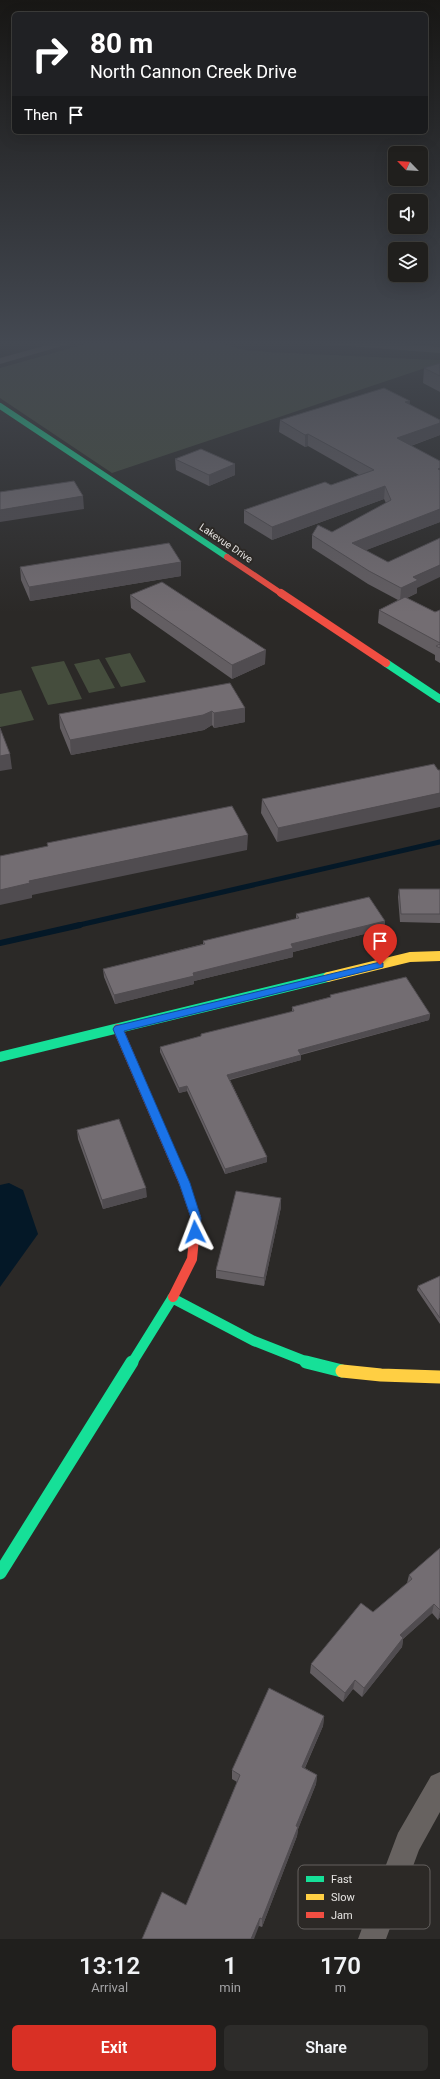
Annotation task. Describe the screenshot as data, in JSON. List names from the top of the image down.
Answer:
{
  "streets": {
    "street": ["Lakevue Drive"]
  },
  "legend": ["Fast", "Slow", "Jam"],
  "north": "top left",
  "page": {
    "turn": ["80 m", "North Cannon Creek Drive"],
    "then": "Then",
    "eta": [
      "13:12",
      "Arrival",
      "1",
      "min",
      "170",
      "m"
    ],
    "buttons": ["Exit", "Share"]
  }
}
